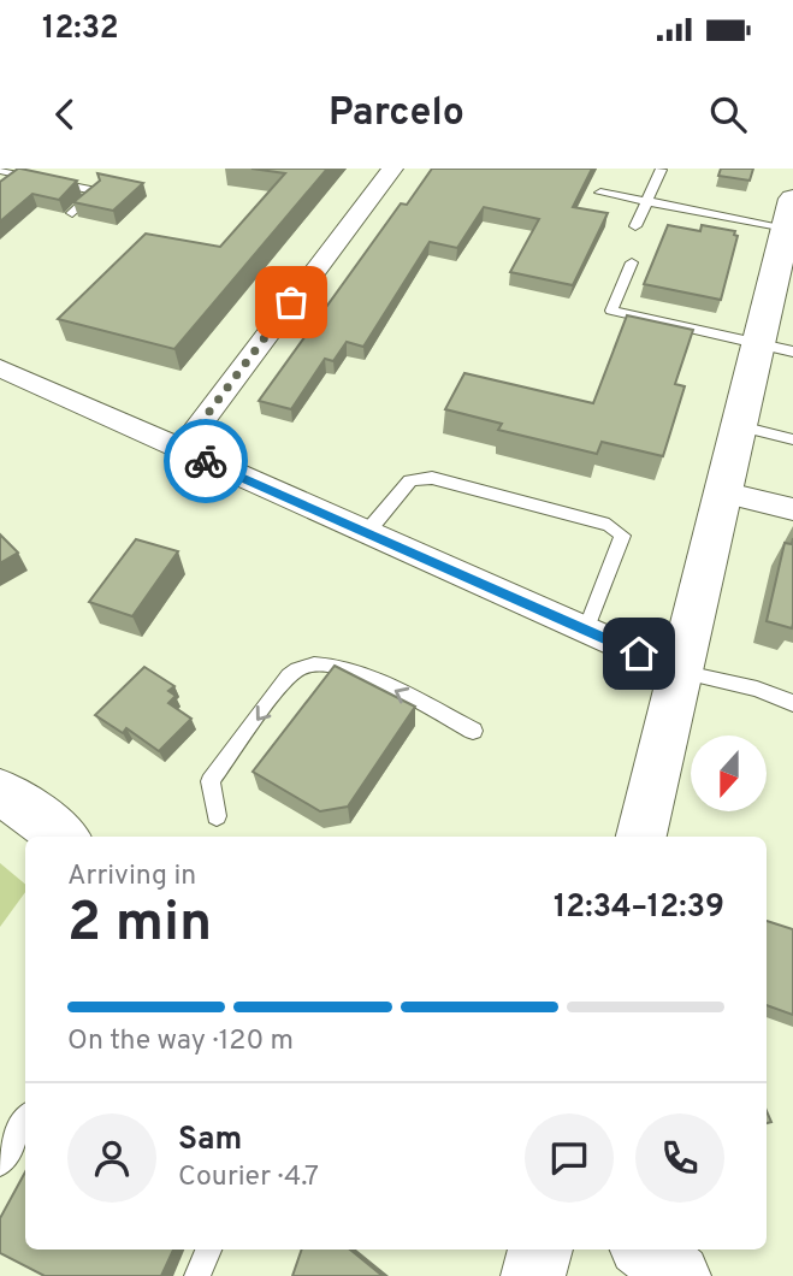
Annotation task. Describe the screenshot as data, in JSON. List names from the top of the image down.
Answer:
{
  "north": "bottom",
  "page": {
    "status": "12:32",
    "header": "Parcelo",
    "heading": ["2 min", "Arriving in", "12:34–12:39"],
    "panel": ["Sam", "Courier · 4.7"],
    "bar": "On the way · 120 m"
  }
}
